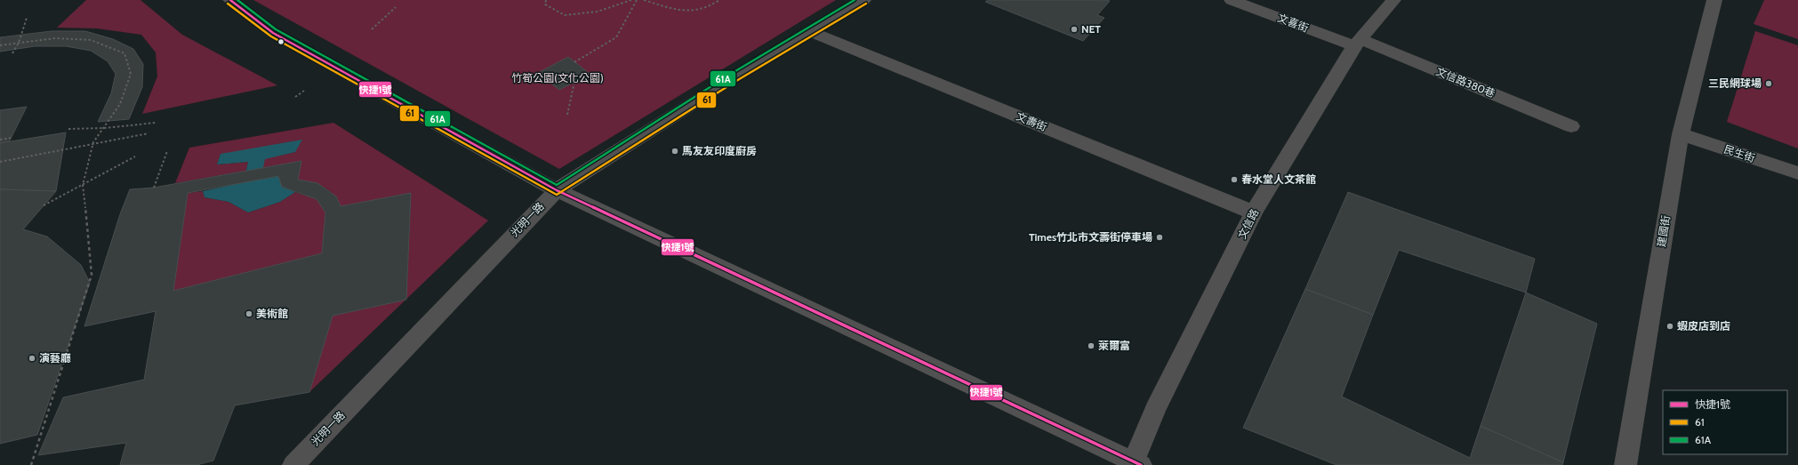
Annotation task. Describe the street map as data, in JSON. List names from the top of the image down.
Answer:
{
  "streets": {
    "street": [
      "文喜街",
      "文信路380巷",
      "文壽街",
      "民生街",
      "光明一路",
      "文信路",
      "建國街"
    ]
  },
  "crossings": [
    ["文喜街", "文信路380巷"],
    ["文喜街", "文信路"],
    ["文信路380巷", "文信路"],
    ["文壽街", "光明一路"],
    ["文壽街", "文信路"],
    ["民生街", "建國街"]
  ],
  "parks": ["竹筍公園(文化公園)"],
  "places": [
    "NET",
    "三民網球場",
    "馬友友印度廚房",
    "春水堂人文茶館",
    "Times竹北市文壽街停車場",
    "美術館",
    "蝦皮店到店",
    "萊爾富",
    "演藝廳"
  ],
  "lines": ["transit line 快捷1號", "transit line 61A", "transit line 61"],
  "legend": ["快捷1號", "61", "61A"]
}
